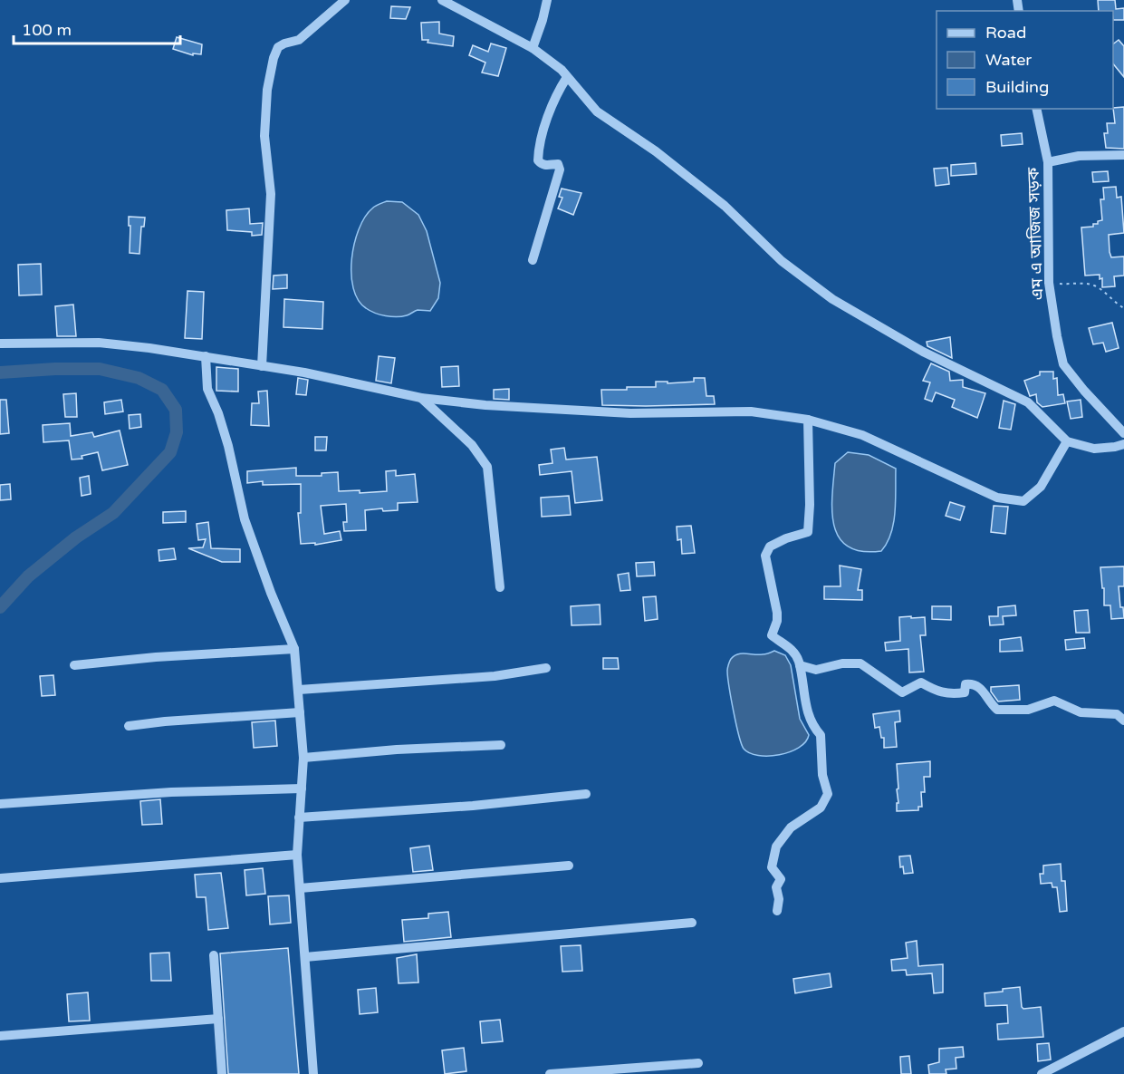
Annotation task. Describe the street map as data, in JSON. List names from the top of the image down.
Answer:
{
  "streets": {
    "street": ["এম এ আজিজ সড়ক"]
  },
  "legend": ["Road", "Water", "Building"],
  "scale_bar": "100 m"
}
